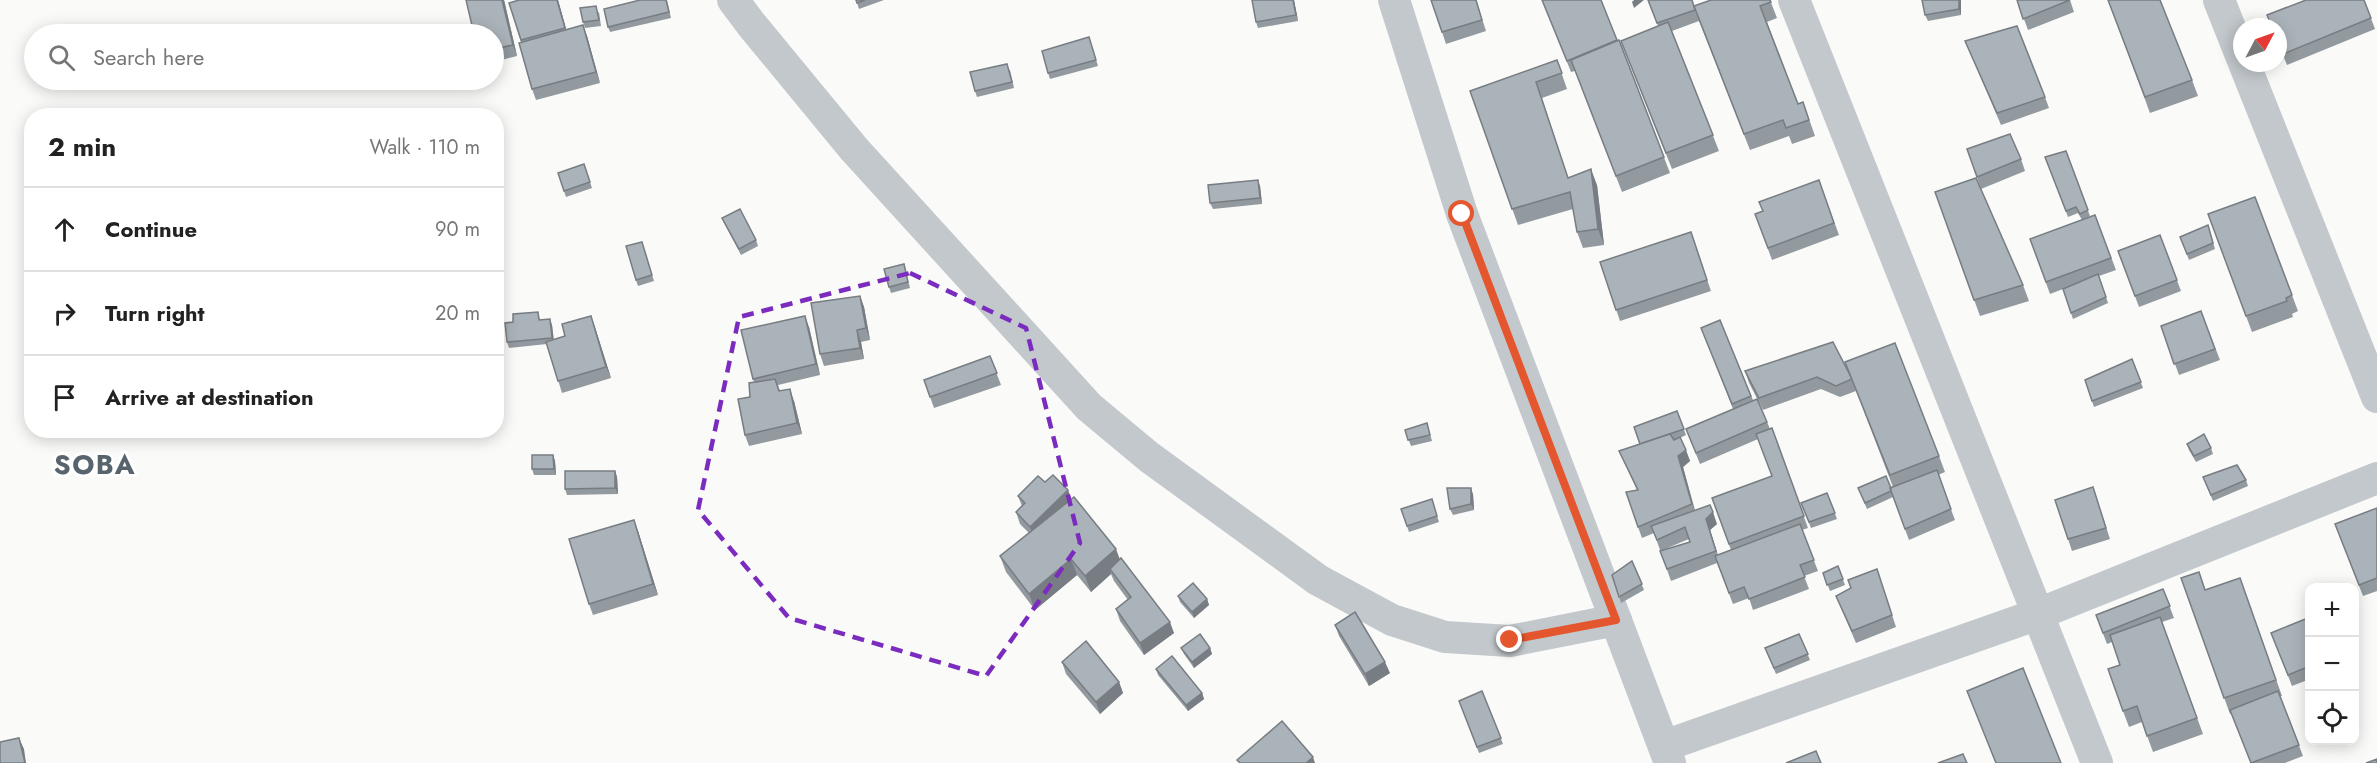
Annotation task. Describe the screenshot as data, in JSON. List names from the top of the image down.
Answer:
{
  "districts": ["SOBA"],
  "north": "top right",
  "page": {
    "search": "Search here",
    "heading": ["2 min", "Walk · 110 m"],
    "list": [
      ["Continue", "90 m"],
      ["Turn right", "20 m"],
      "Arrive at destination"
    ],
    "map_buttons": ["+", "−"]
  }
}
